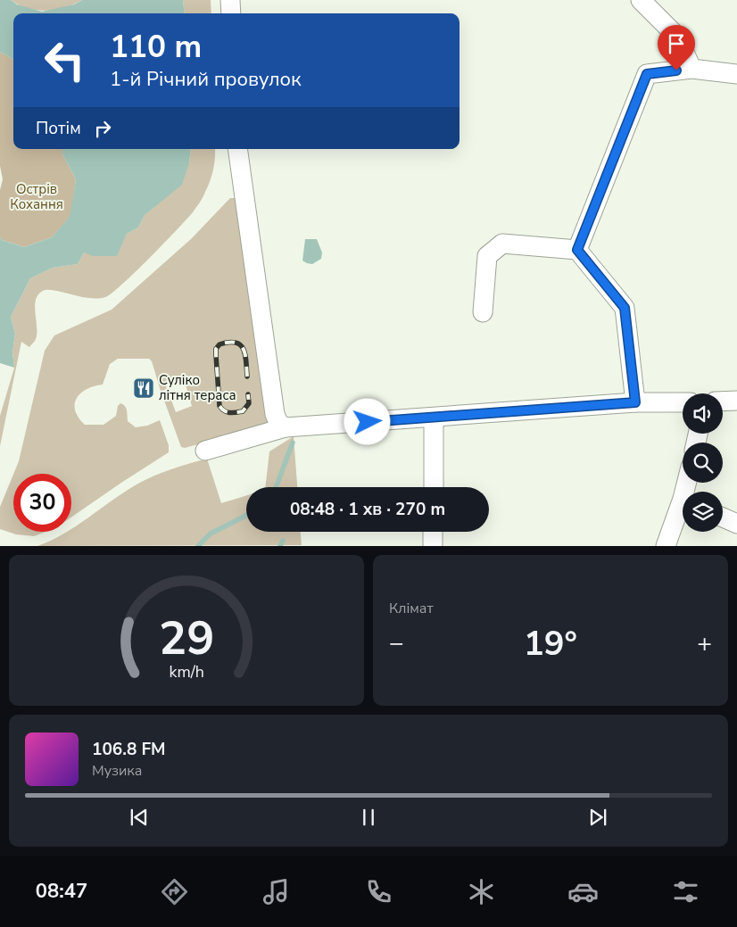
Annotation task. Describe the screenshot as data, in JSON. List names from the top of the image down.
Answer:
{
  "parks": ["Острів Кохання"],
  "places": {
    "restaurant": ["Суліко літня тераса"]
  },
  "page": {
    "turn": ["110 m", "1-й Річний провулок"],
    "then": "Потім",
    "limit": "30",
    "trip": "08:48 · 1 хв · 270 m",
    "tile": "Клімат",
    "heat": ["−", "19°", "+"],
    "song": ["106.8 FM", "Музика"],
    "tabs": "08:47",
    "gauge": ["29", "km/h"]
  }
}
